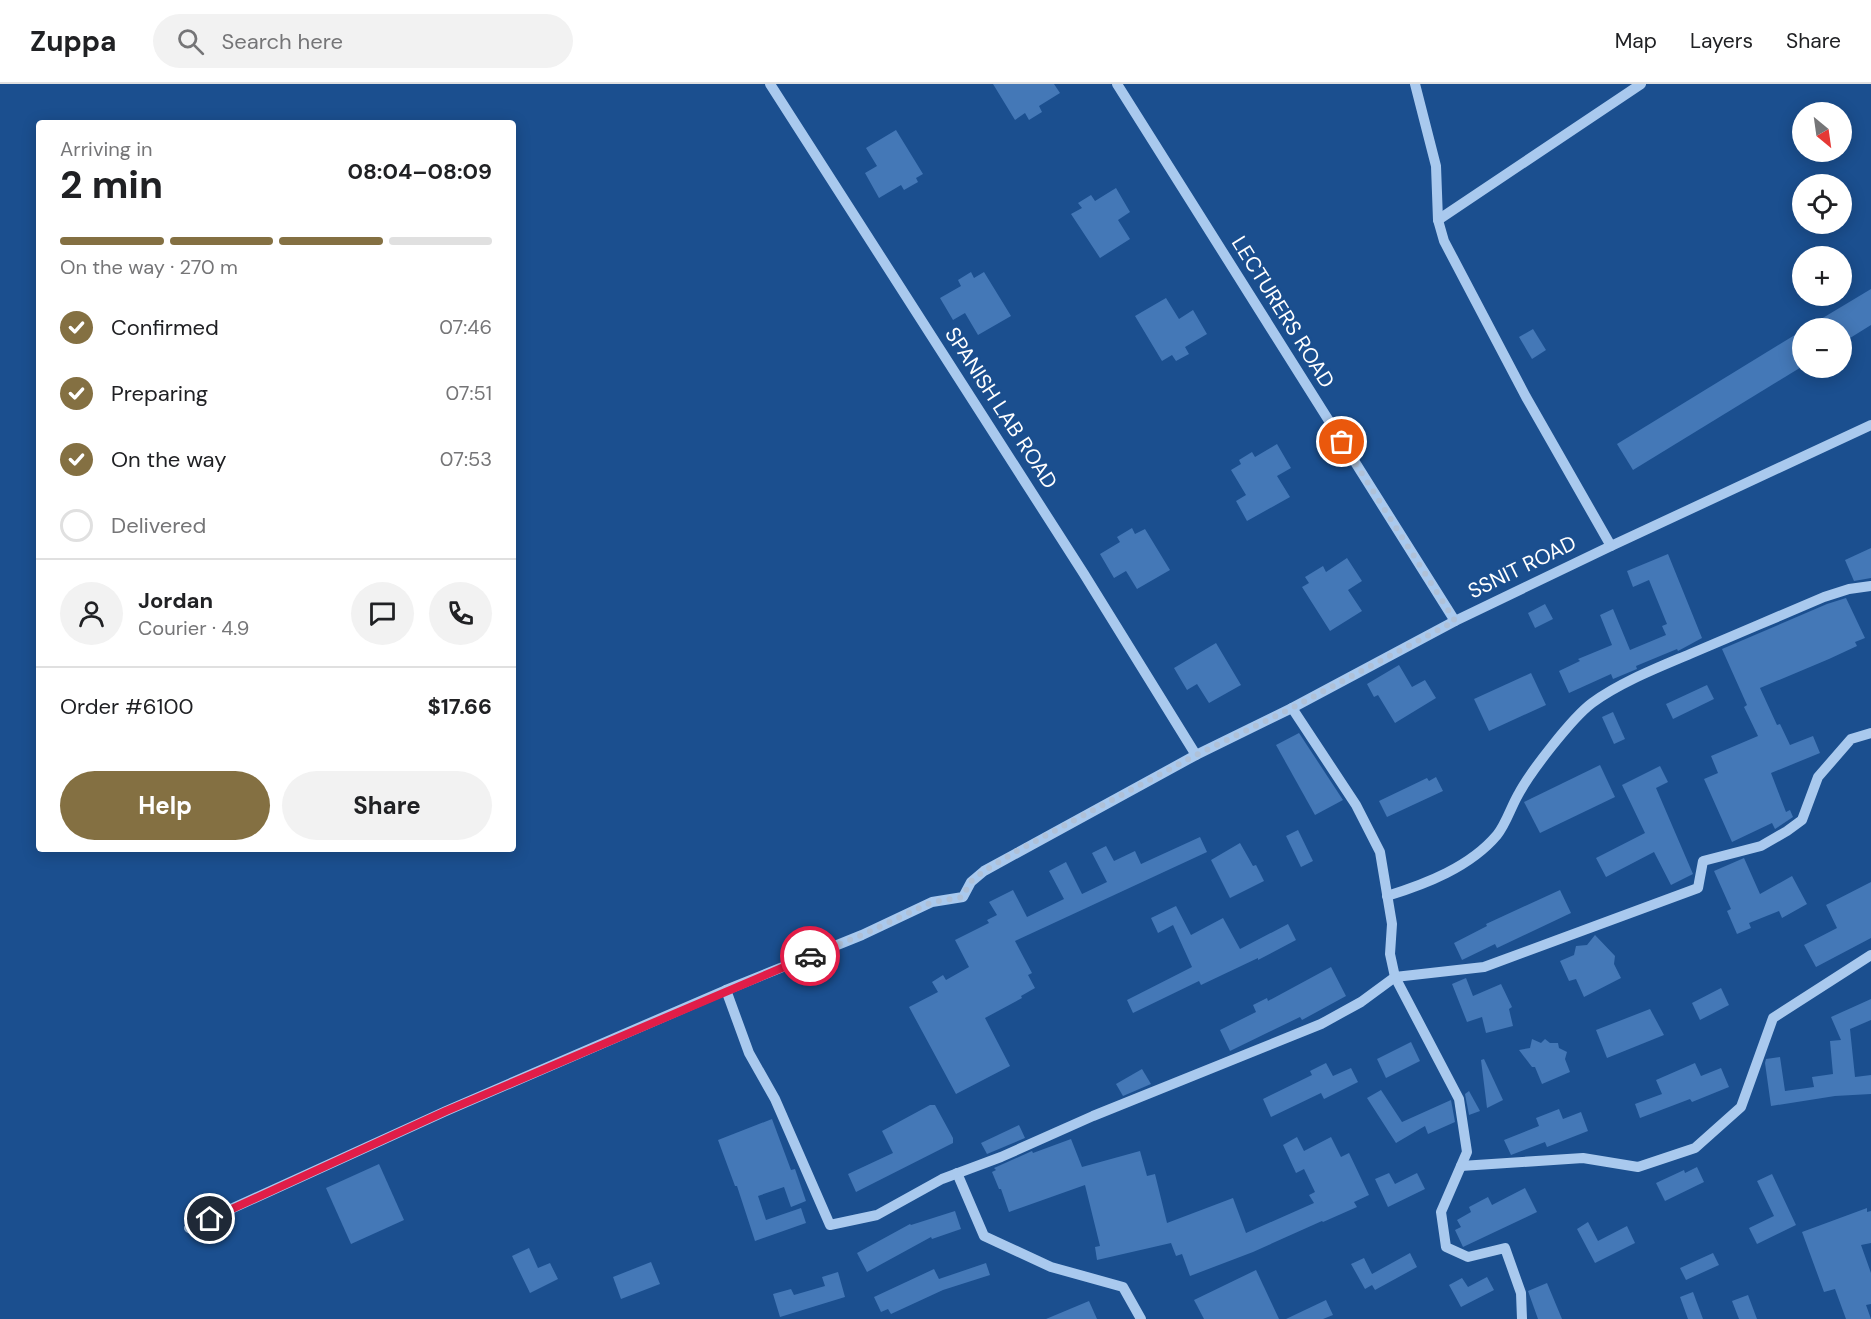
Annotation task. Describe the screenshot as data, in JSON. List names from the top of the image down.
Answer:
{
  "streets": {
    "street": ["LECTURERS ROAD", "SPANISH LAB ROAD", "SSNIT ROAD"]
  },
  "crossings": [
    ["LECTURERS ROAD", "SSNIT ROAD"],
    ["SPANISH LAB ROAD", "SSNIT ROAD"]
  ],
  "north": "bottom right",
  "page": {
    "header": "Zuppa",
    "search": "Search here",
    "nav": ["Map", "Layers", "Share"],
    "map_buttons": ["+", "−"],
    "heading": ["2 min", "Arriving in", "08:04–08:09"],
    "panel": [
      "Jordan",
      "Courier · 4.9",
      "Order #6100",
      "$17.66"
    ],
    "bar": "On the way · 270 m",
    "list": [
      ["Confirmed", "07:46"],
      ["Preparing", "07:51"],
      ["On the way", "07:53"],
      "Delivered"
    ],
    "buttons": ["Help", "Share"]
  }
}
